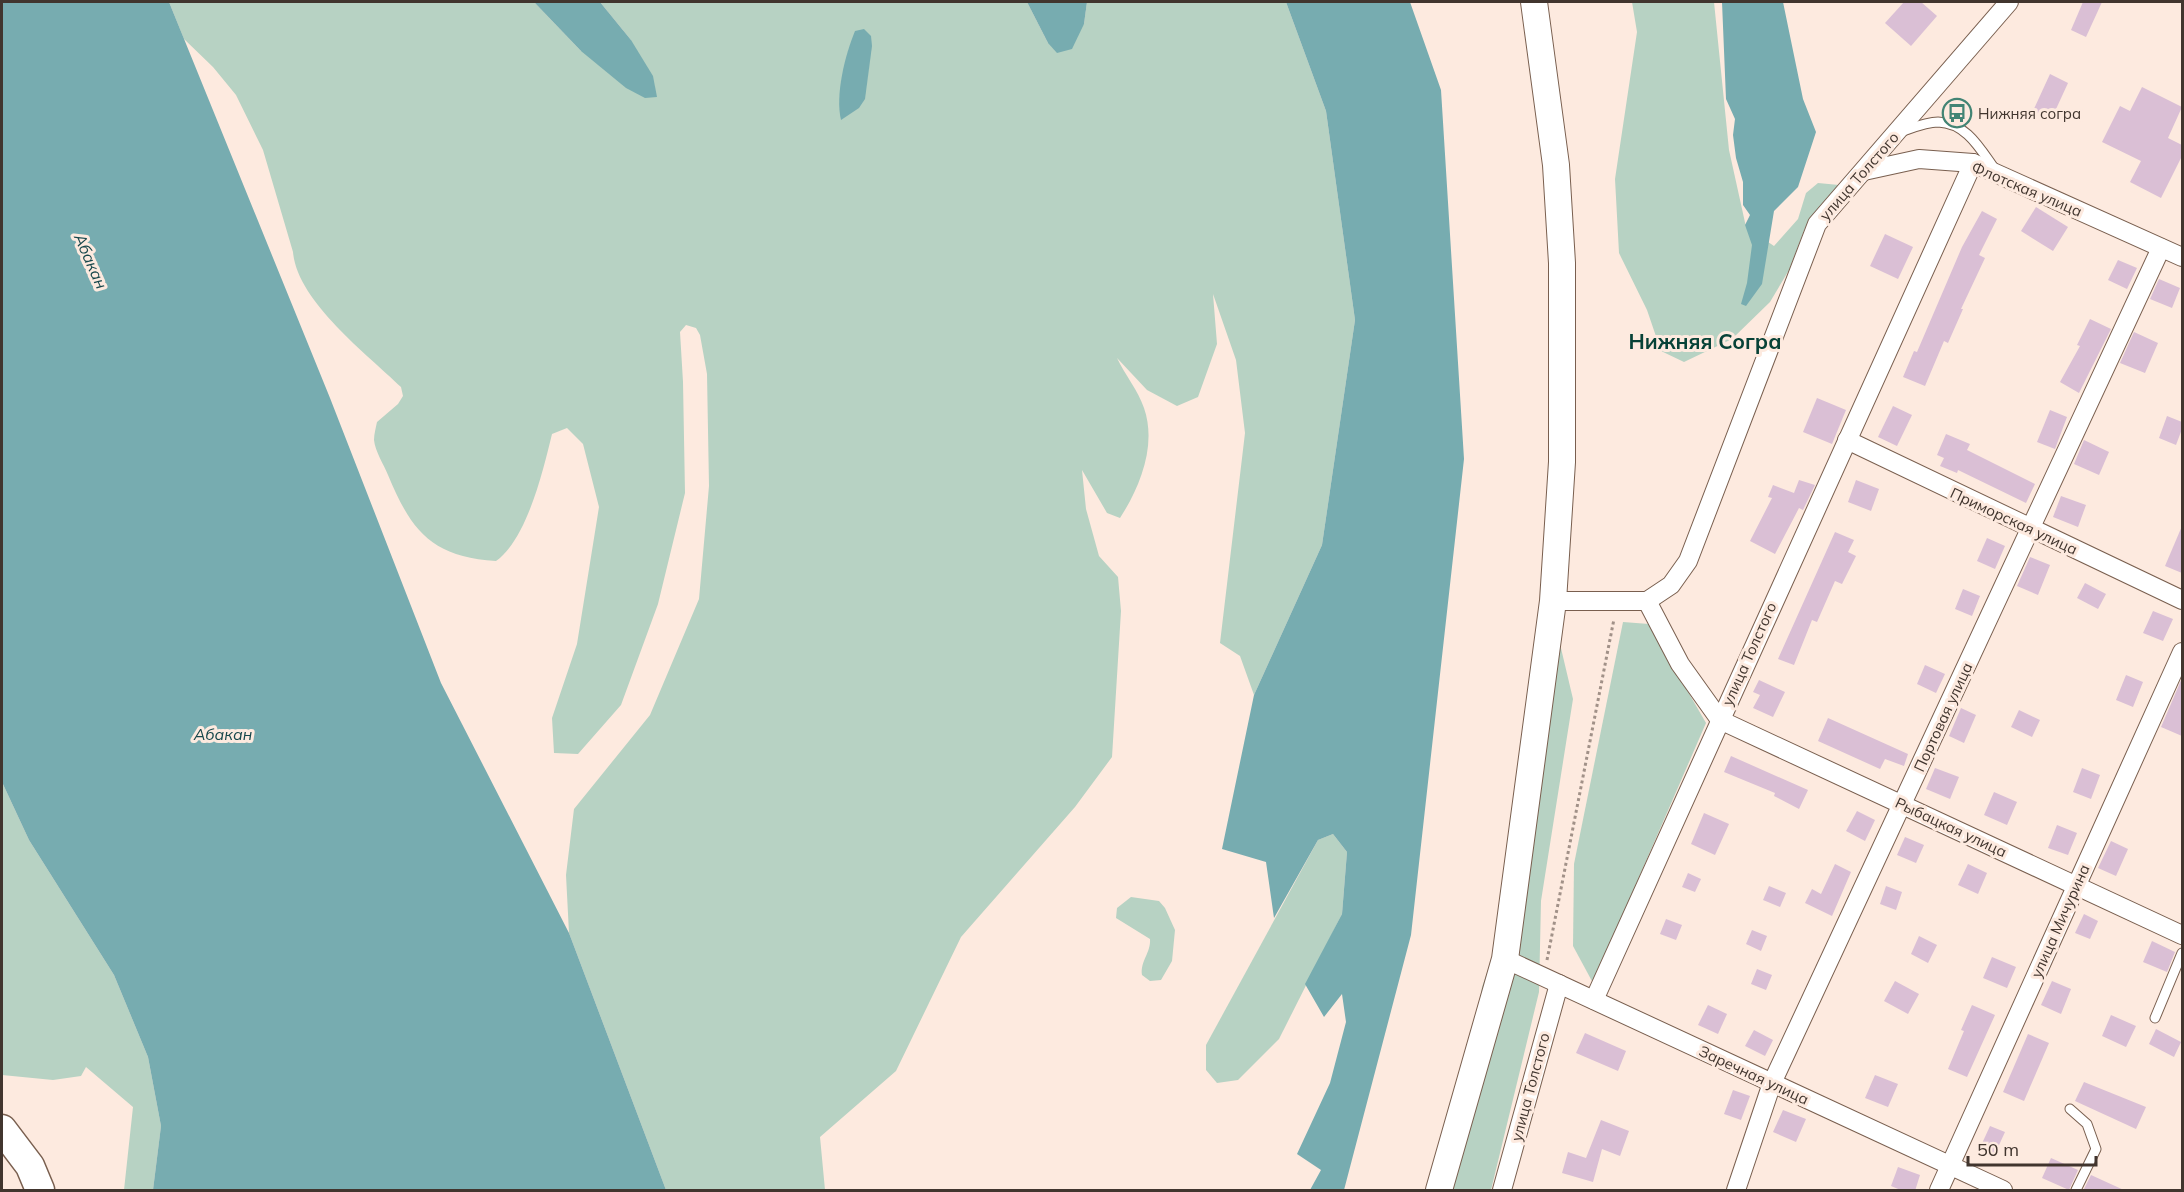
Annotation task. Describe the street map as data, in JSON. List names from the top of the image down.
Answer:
{
  "streets": {
    "street": [
      "улица Толстого",
      "Флотская улица",
      "Приморская улица",
      "Портовая улица",
      "Рыбацкая улица",
      "улица Мичурина",
      "Заречная улица"
    ]
  },
  "crossings": [
    ["улица Толстого", "Флотская улица"],
    ["улица Толстого", "Приморская улица"],
    ["улица Толстого", "Рыбацкая улица"],
    ["улица Толстого", "Заречная улица"],
    ["Флотская улица", "Портовая улица"],
    ["Приморская улица", "Портовая улица"],
    ["Портовая улица", "Рыбацкая улица"],
    ["Портовая улица", "Заречная улица"],
    ["Рыбацкая улица", "улица Мичурина"],
    ["улица Мичурина", "Заречная улица"]
  ],
  "districts": ["Нижняя Согра"],
  "water": ["Абакан"],
  "places": {
    "bus stop": ["Нижняя согра"]
  },
  "scale_bar": "50 m"
}
